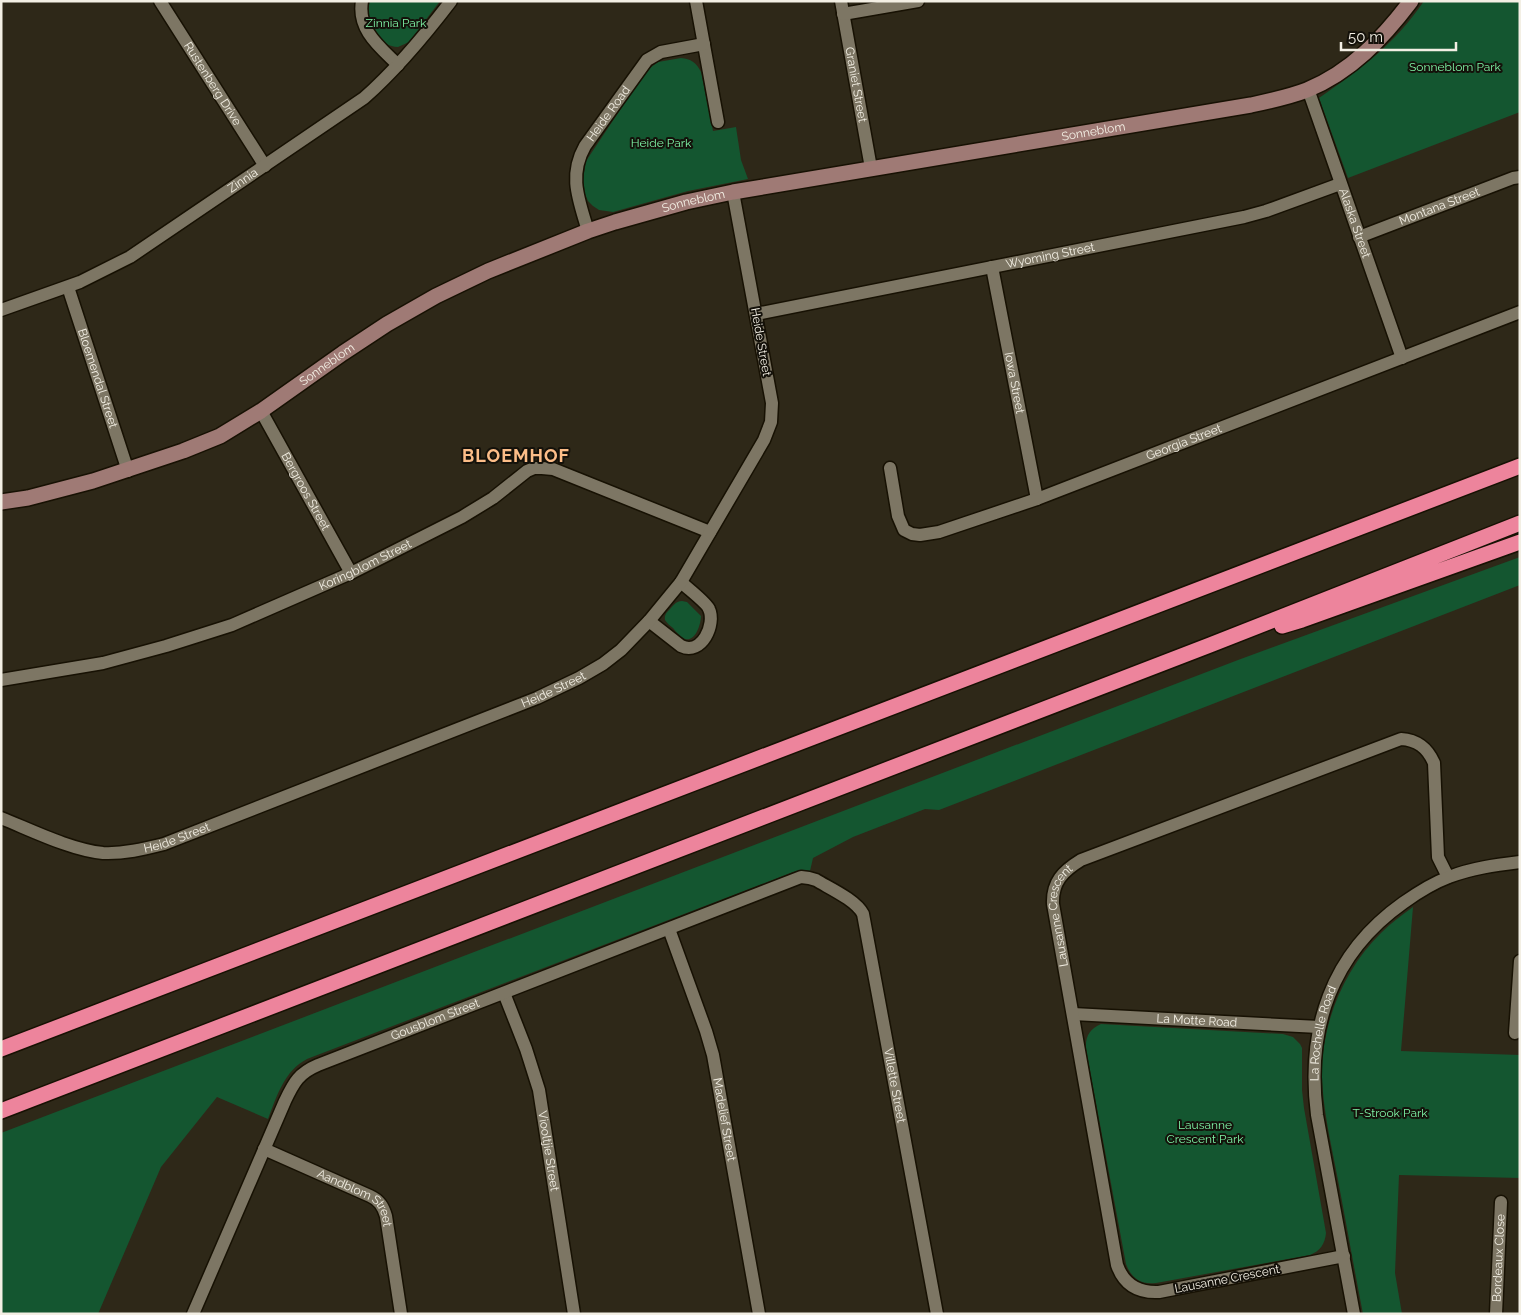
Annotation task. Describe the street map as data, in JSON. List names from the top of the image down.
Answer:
{
  "streets": {
    "street": [
      "Rustenberg Drive",
      "Graniet Street",
      "Heide Road",
      "Sonneblom",
      "Zinnia",
      "Montana Street",
      "Alaska Street",
      "Wyoming Street",
      "Heide Street",
      "Bloemendal Street",
      "Iowa Street",
      "Georgia Street",
      "Bergroos Street",
      "Koringblom Street",
      "Lausanne Crescent",
      "Gousblom Street",
      "La Motte Road",
      "La Rochelle Road",
      "Villette Street",
      "Madelief Street",
      "Viooltjie Street",
      "Aandblom Street",
      "Bordeaux Close"
    ]
  },
  "crossings": [
    ["Rustenberg Drive", "Zinnia"],
    ["Graniet Street", "Sonneblom"],
    ["Heide Road", "Sonneblom"],
    ["Sonneblom", "Alaska Street"],
    ["Sonneblom", "Heide Street"],
    ["Sonneblom", "Bloemendal Street"],
    ["Sonneblom", "Bergroos Street"],
    ["Zinnia", "Bloemendal Street"],
    ["Montana Street", "Alaska Street"],
    ["Alaska Street", "Wyoming Street"],
    ["Alaska Street", "Georgia Street"],
    ["Wyoming Street", "Heide Street"],
    ["Wyoming Street", "Iowa Street"],
    ["Heide Street", "Koringblom Street"],
    ["Iowa Street", "Georgia Street"],
    ["Bergroos Street", "Koringblom Street"],
    ["Lausanne Crescent", "La Motte Road"],
    ["Lausanne Crescent", "La Rochelle Road"],
    ["Gousblom Street", "Villette Street"],
    ["Gousblom Street", "Madelief Street"],
    ["Gousblom Street", "Viooltjie Street"],
    ["Gousblom Street", "Aandblom Street"],
    ["La Motte Road", "La Rochelle Road"]
  ],
  "districts": ["BLOEMHOF"],
  "parks": [
    "Zinnia Park",
    "Sonneblom Park",
    "Heide Park",
    "T-Strook Park",
    "Lausanne Crescent Park"
  ],
  "scale_bar": "50 m"
}
